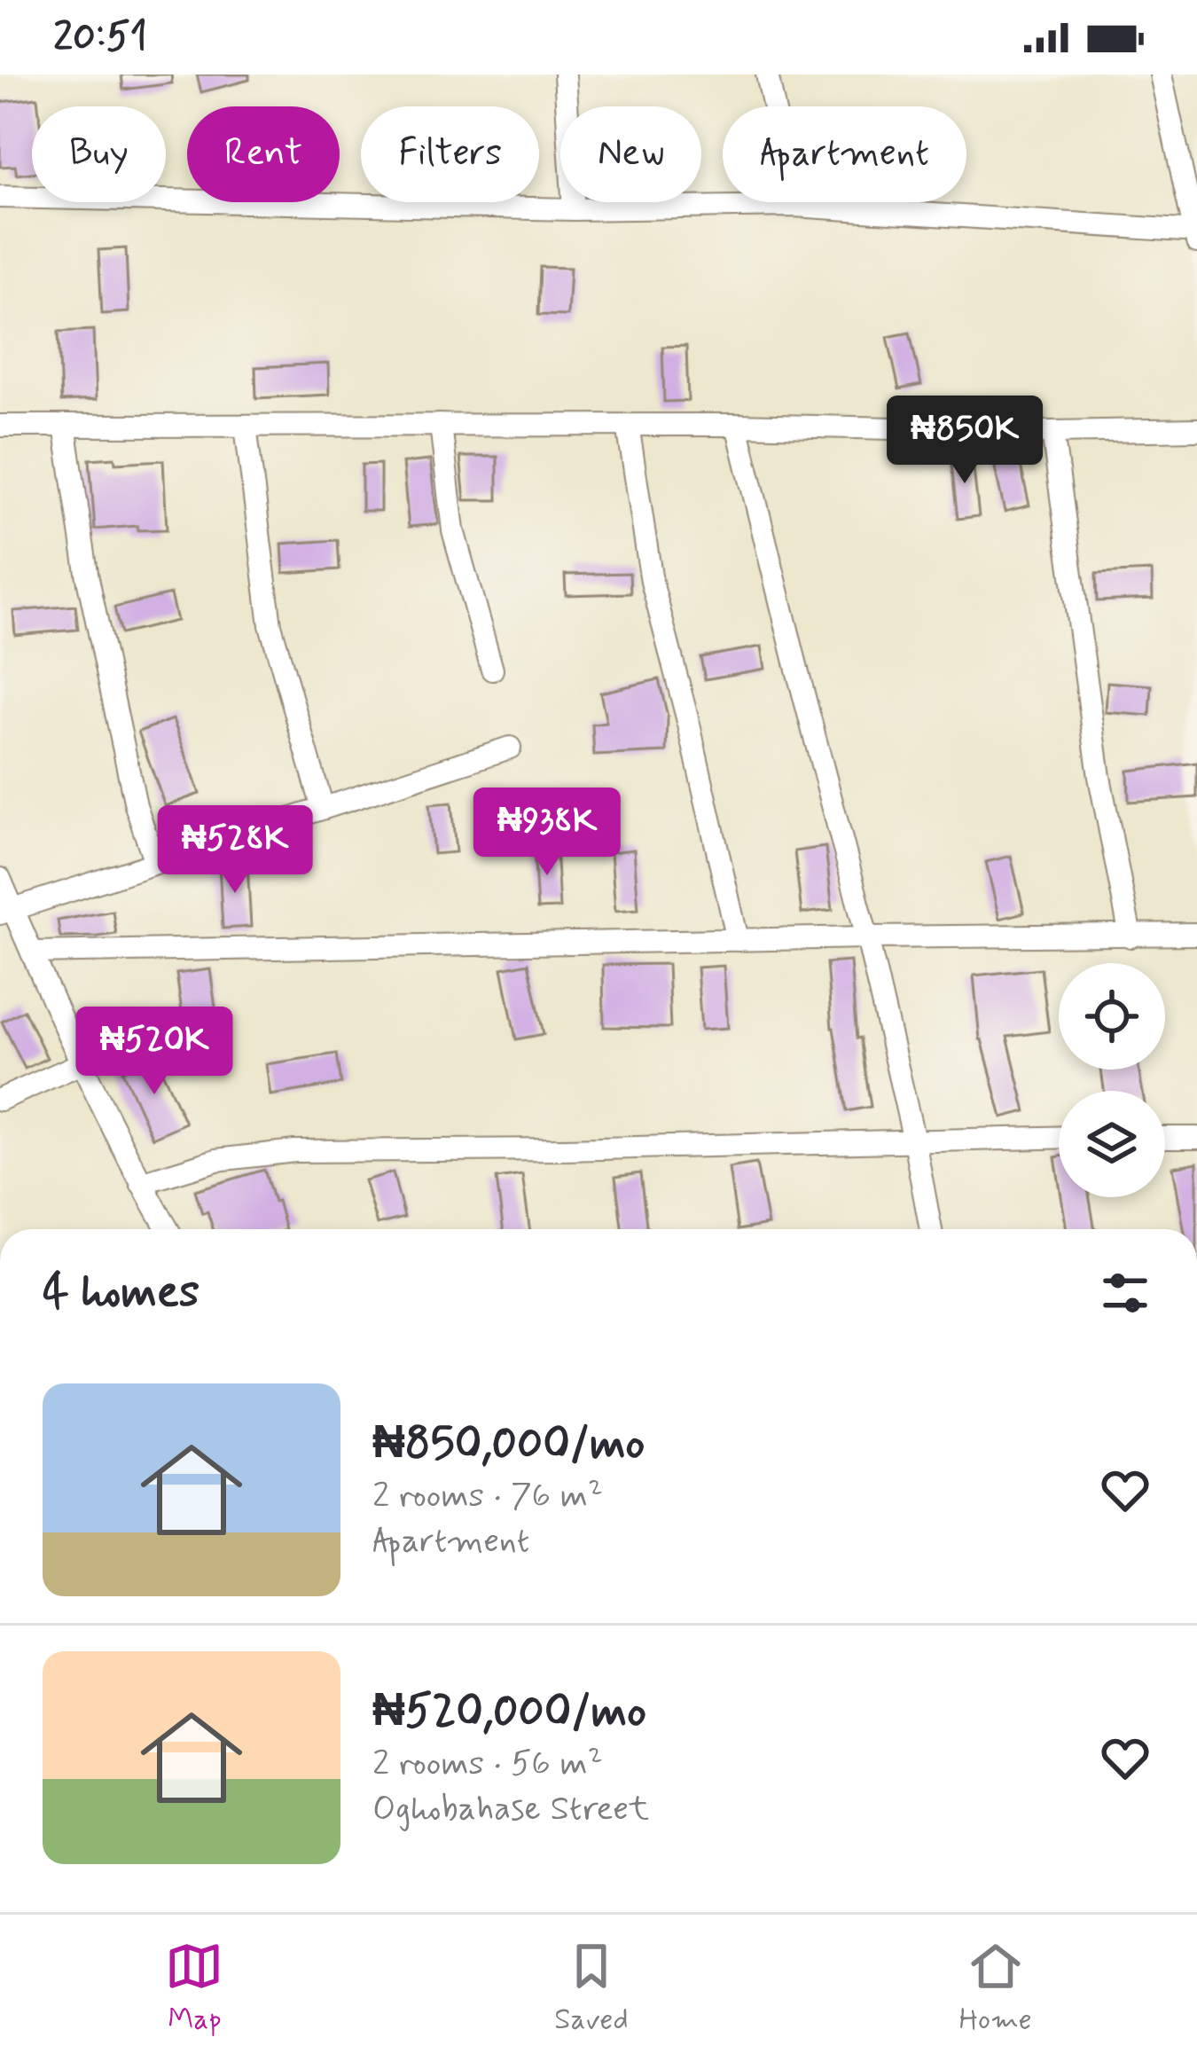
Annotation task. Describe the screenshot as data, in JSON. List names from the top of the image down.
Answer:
{
  "page": {
    "status": "20:51",
    "chip": [
      "Buy",
      "Rent",
      "Filters",
      "New",
      "Apartment"
    ],
    "price": [
      "₦850K",
      "₦938K",
      "₦528K",
      "₦520K"
    ],
    "heading": "4 homes",
    "list": [
      {
        "name": "₦850,000/mo",
        "note": "2 rooms · 76 m² · Apartment"
      },
      {
        "name": "₦520,000/mo",
        "note": "2 rooms · 56 m² · Oghobahase Street"
      }
    ],
    "tabs": ["Map", "Saved", "Home"]
  }
}
